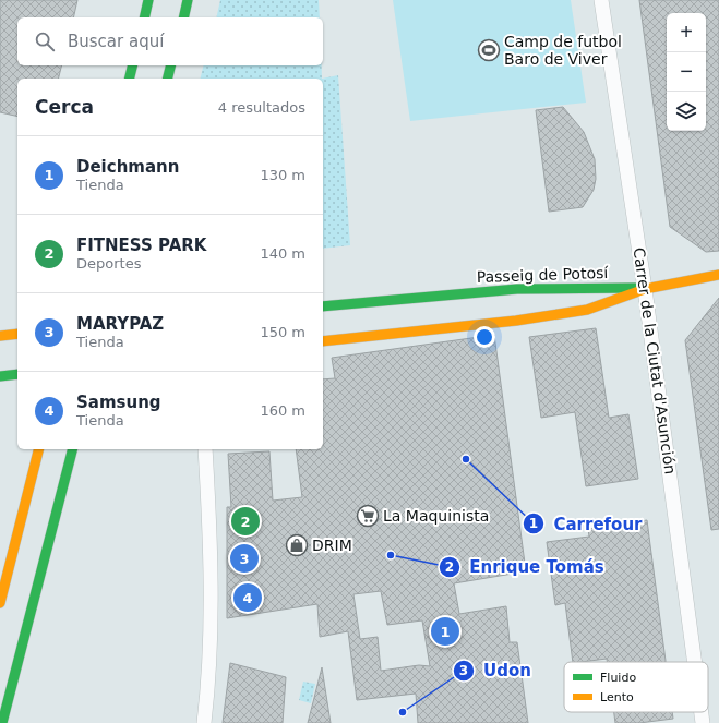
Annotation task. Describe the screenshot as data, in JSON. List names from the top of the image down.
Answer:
{
  "streets": {
    "main road": ["Passeig de Potosí"],
    "street": ["Carrer de la Ciutat d'Asunción"]
  },
  "crossings": [
    ["Passeig de Potosí", "Carrer de la Ciutat d'Asunción"]
  ],
  "places": {
    "sports": ["Camp de futbol Baro de Viver"],
    "other": ["Carrefour", "Enrique Tomás", "Udon"],
    "supermarket": ["La Maquinista"],
    "shop": ["DRIM"]
  },
  "legend": ["Fluido", "Lento"],
  "page": {
    "map_buttons": ["+", "−"],
    "search": "Buscar aquí",
    "heading": ["Cerca", "4 resultados"],
    "list": [
      {
        "mark": "1",
        "name": "Deichmann",
        "note": "Tienda",
        "value": "130 m"
      },
      {
        "mark": "2",
        "name": "FITNESS PARK",
        "note": "Deportes",
        "value": "140 m"
      },
      {
        "mark": "3",
        "name": "MARYPAZ",
        "note": "Tienda",
        "value": "150 m"
      },
      {
        "mark": "4",
        "name": "Samsung",
        "note": "Tienda",
        "value": "160 m"
      }
    ],
    "pins": [
      "2",
      "3",
      "4",
      "1"
    ]
  }
}
